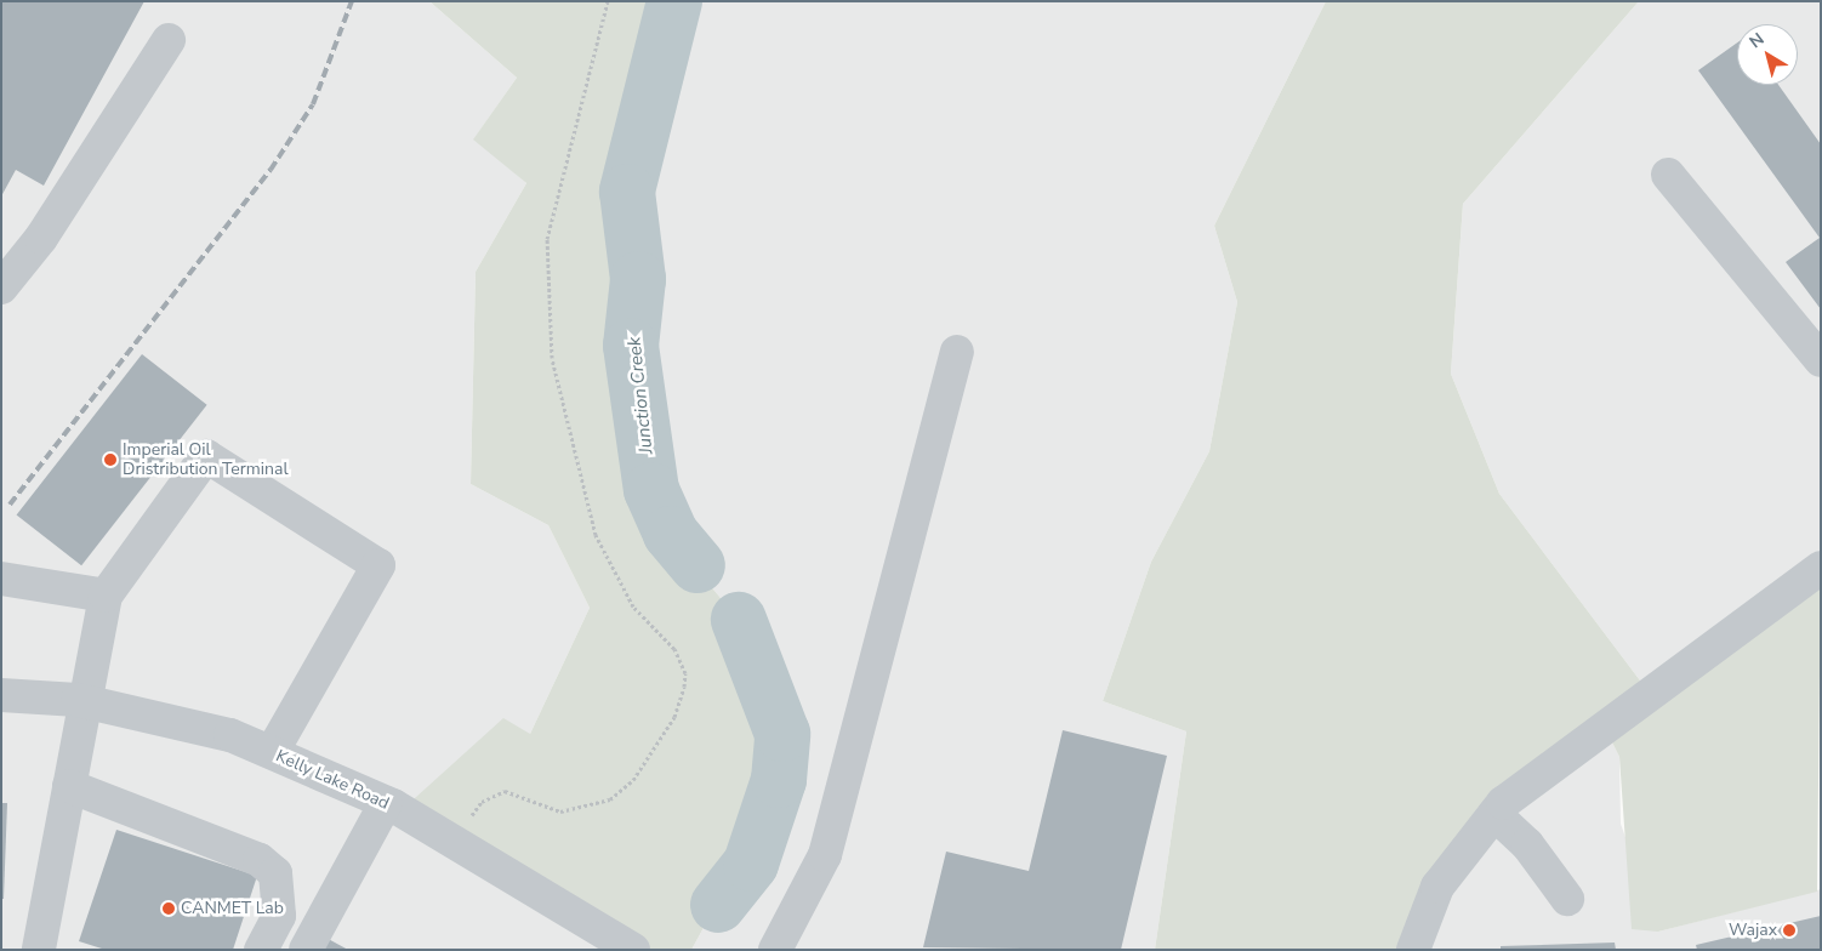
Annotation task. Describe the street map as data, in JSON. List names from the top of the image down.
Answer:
{
  "streets": {
    "street": ["Kelly Lake Road"]
  },
  "water": ["Junction Creek"],
  "places": ["Imperial Oil Dristribution Terminal", "CANMET Lab", "Wajax"],
  "north": "top left"
}
